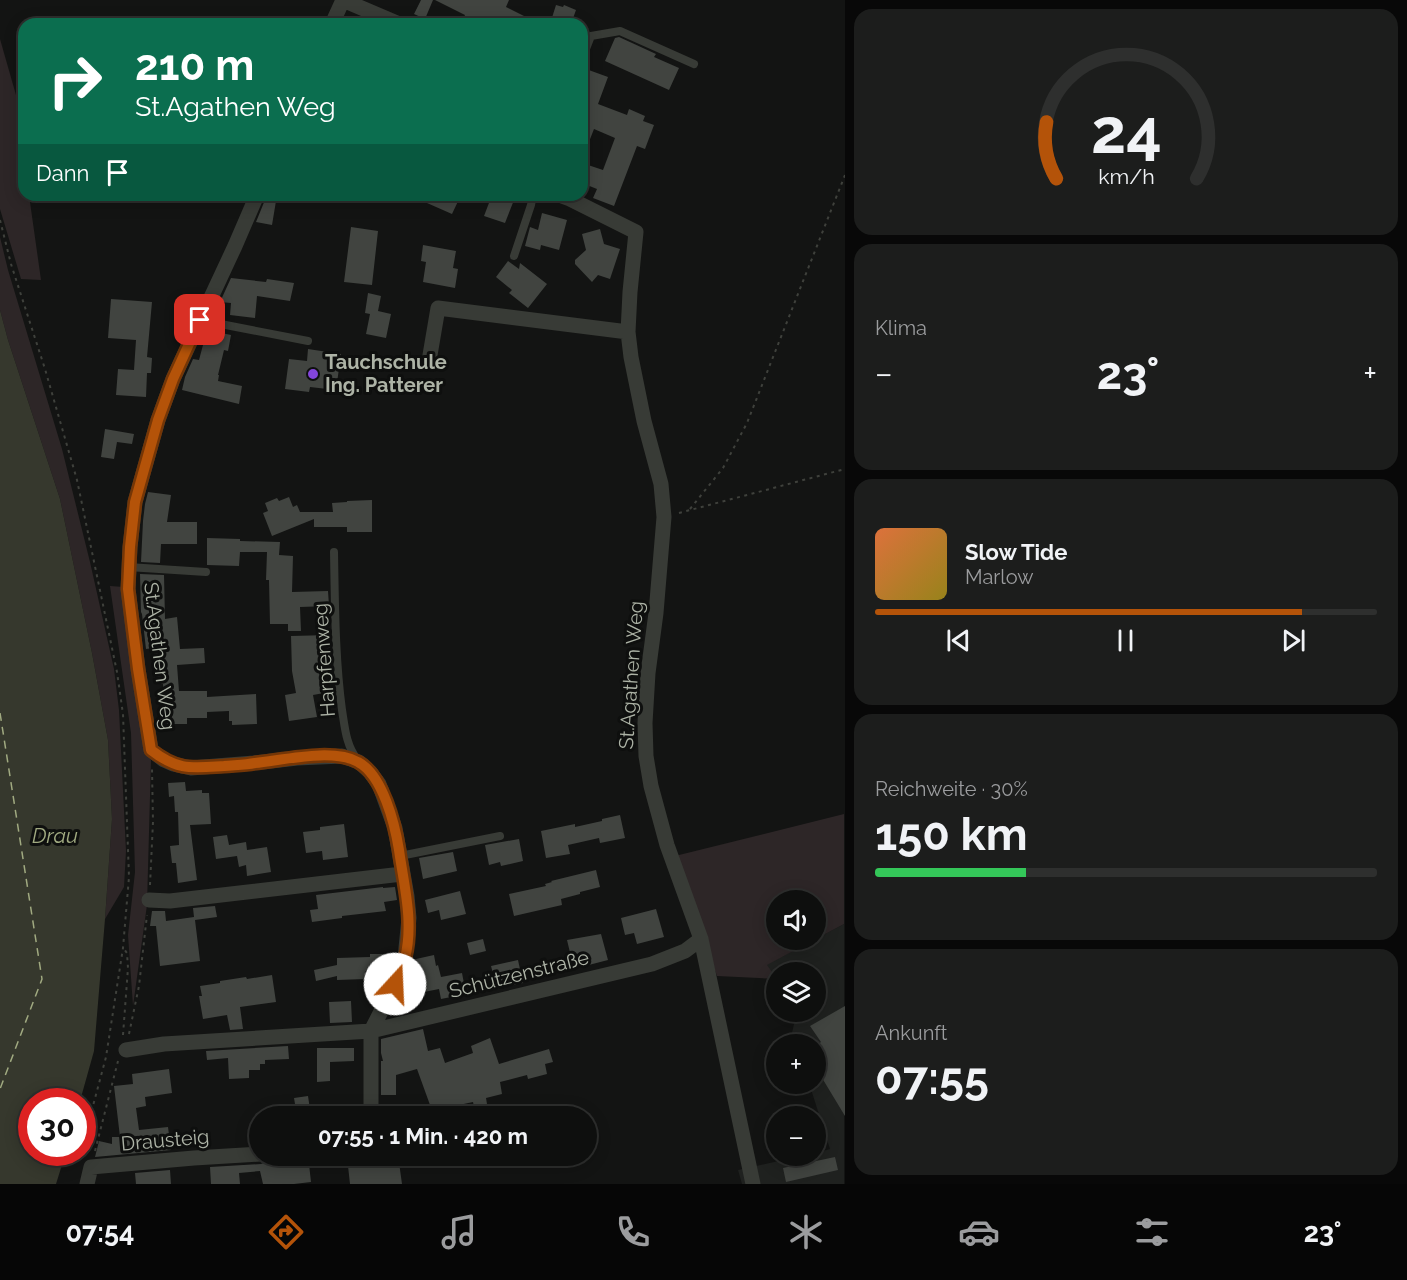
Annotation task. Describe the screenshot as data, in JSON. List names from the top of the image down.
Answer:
{
  "streets": {
    "street": ["St.Agathen Weg", "Schützenstraße", "Drausteig"],
    "lane": ["Harpfenweg"]
  },
  "crossings": [
    ["St.Agathen Weg", "Harpfenweg"],
    ["St.Agathen Weg", "Schützenstraße"]
  ],
  "water": ["Drau"],
  "places": ["Tauchschule Ing. Patterer"],
  "page": {
    "turn": ["210 m", "St.Agathen Weg"],
    "then": "Dann",
    "tile": [
      "Klima",
      ["Reichweite · 30%", "150 km"],
      ["Ankunft", "07:55"]
    ],
    "heat": ["−", "23°", "+"],
    "song": ["Slow Tide", "Marlow"],
    "map_buttons": ["+", "−"],
    "limit": "30",
    "trip": "07:55 · 1 Min. · 420 m",
    "tabs": ["07:54", "23°"],
    "gauge": ["24", "km/h"]
  }
}
